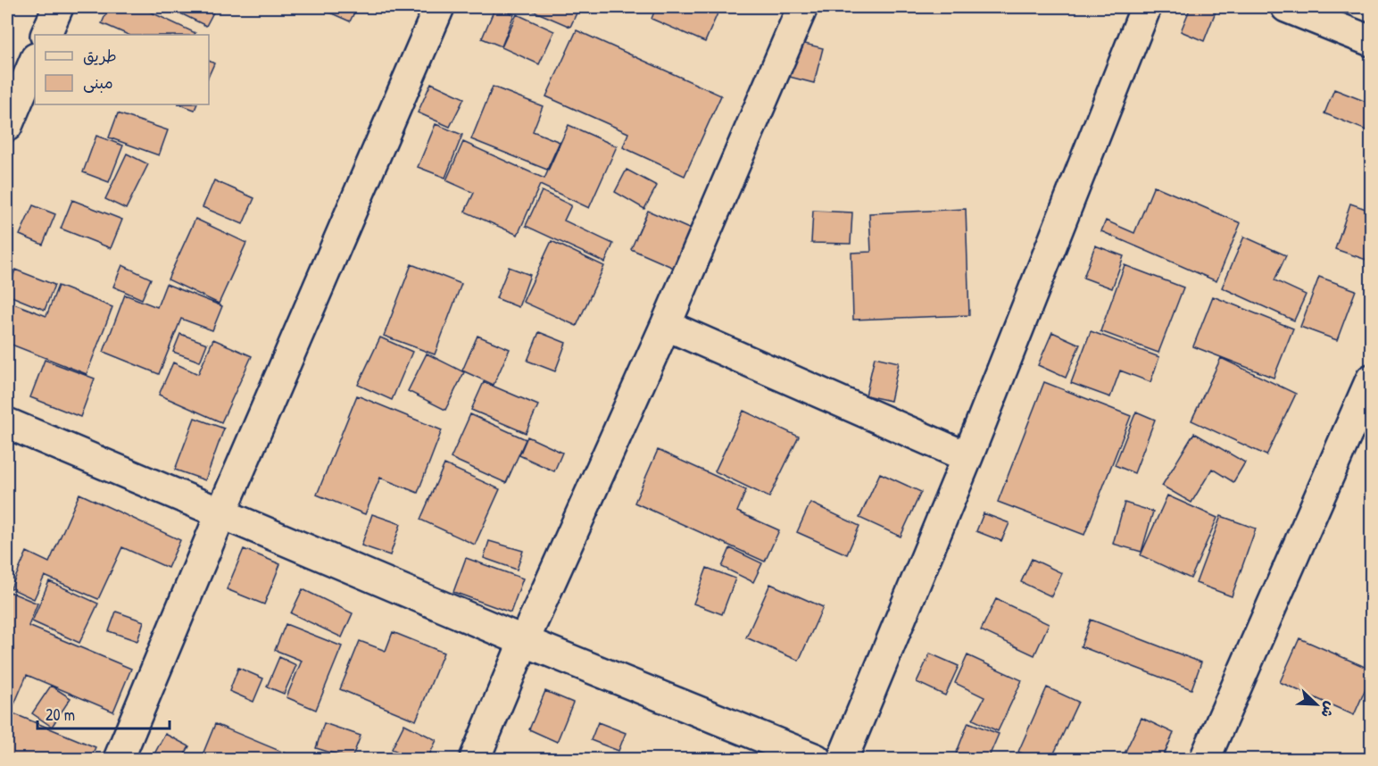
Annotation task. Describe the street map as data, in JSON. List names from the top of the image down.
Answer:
{
  "legend": ["طريق", "مبنى"],
  "scale_bar": "20 m",
  "north": "bottom right"
}
